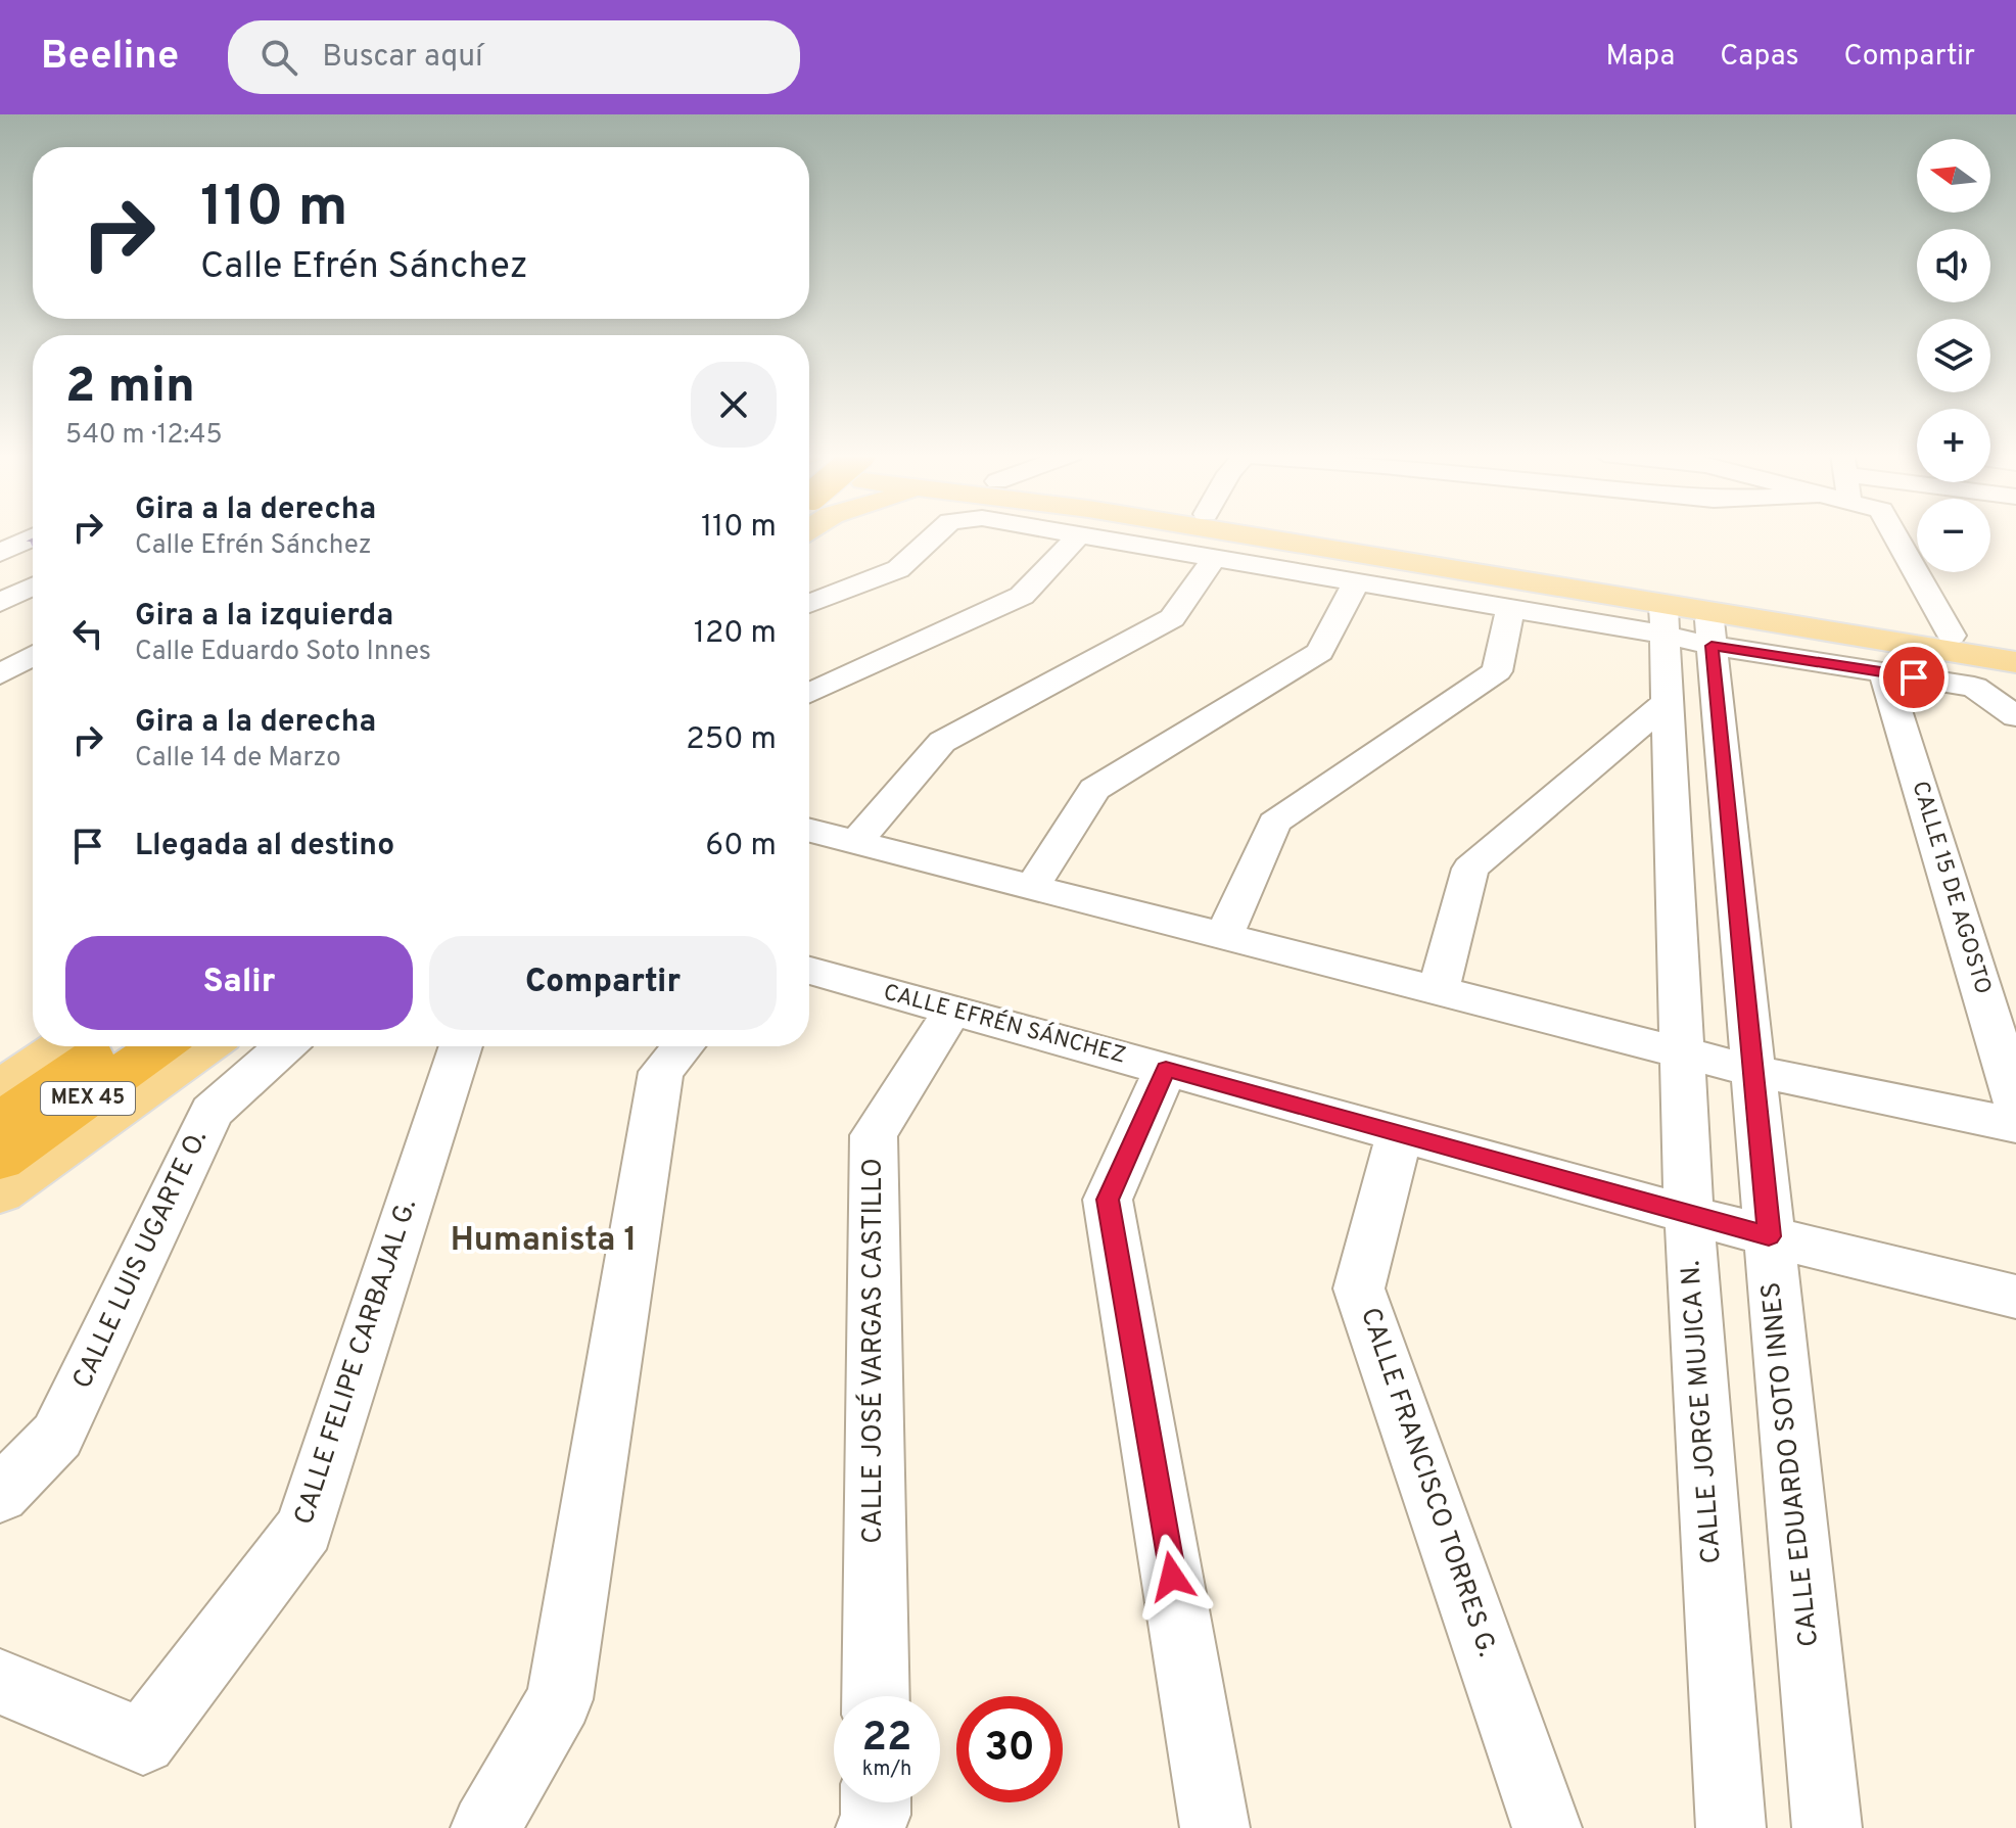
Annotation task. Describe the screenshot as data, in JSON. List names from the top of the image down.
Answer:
{
  "streets": {
    "highway": ["MEX 45"],
    "street": [
      "CALLE 15 DE AGOSTO",
      "CALLE EFRÉN SÁNCHEZ",
      "CALLE LUIS UGARTE O.",
      "CALLE JOSÉ VARGAS CASTILLO",
      "CALLE FELIPE CARBAJAL G.",
      "CALLE JORGE MUJICA N.",
      "CALLE EDUARDO SOTO INNES",
      "CALLE FRANCISCO TORRES G."
    ]
  },
  "crossings": [
    ["CALLE EFRÉN SÁNCHEZ", "CALLE JOSÉ VARGAS CASTILLO"],
    ["CALLE EFRÉN SÁNCHEZ", "CALLE JORGE MUJICA N."],
    ["CALLE EFRÉN SÁNCHEZ", "CALLE EDUARDO SOTO INNES"],
    ["CALLE EFRÉN SÁNCHEZ", "CALLE FRANCISCO TORRES G."],
    ["CALLE JORGE MUJICA N.", "CALLE EDUARDO SOTO INNES"]
  ],
  "districts": ["Humanista 1"],
  "north": "left",
  "page": {
    "header": "Beeline",
    "search": "Buscar aquí",
    "nav": ["Mapa", "Capas", "Compartir"],
    "map_buttons": ["+", "−"],
    "turn": ["110 m", "Calle Efrén Sánchez"],
    "heading": ["2 min", "540 m · 12:45"],
    "list": [
      {
        "name": "Gira a la derecha",
        "note": "Calle Efrén Sánchez",
        "value": "110 m"
      },
      {
        "name": "Gira a la izquierda",
        "note": "Calle Eduardo Soto Innes",
        "value": "120 m"
      },
      {
        "name": "Gira a la derecha",
        "note": "Calle 14 de Marzo",
        "value": "250 m"
      },
      {
        "name": "Llegada al destino",
        "value": "60 m"
      }
    ],
    "buttons": ["Salir", "Compartir"],
    "speed": "22 km/h",
    "limit": "30"
  }
}
